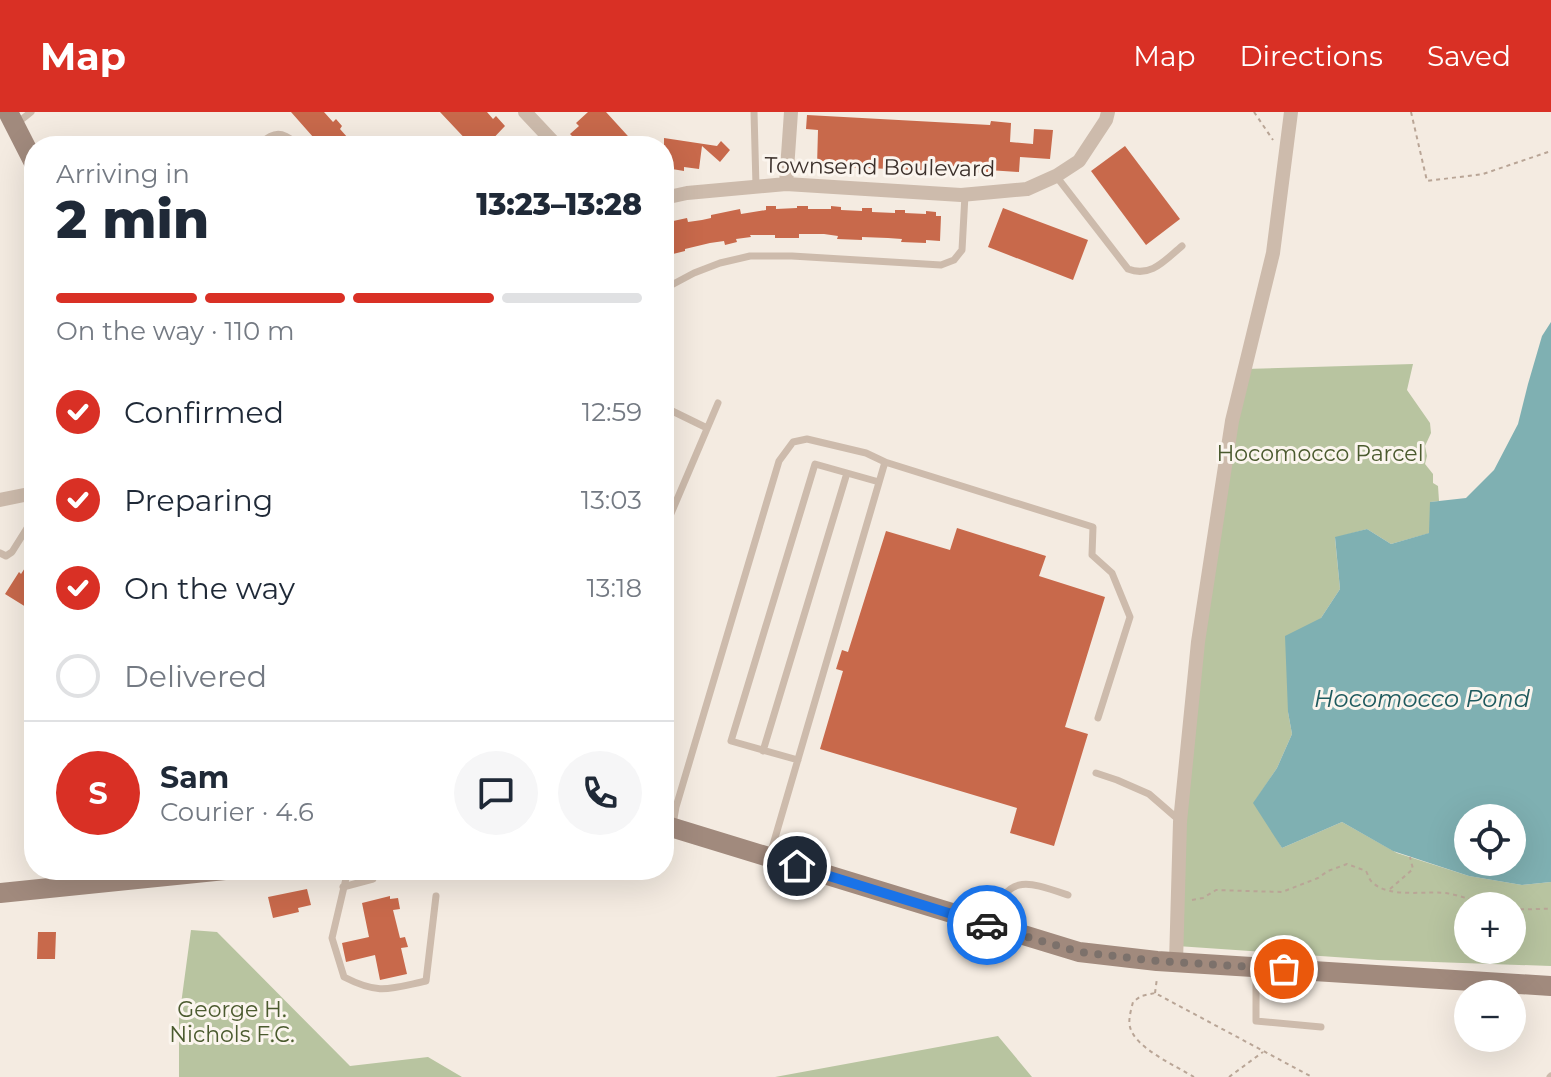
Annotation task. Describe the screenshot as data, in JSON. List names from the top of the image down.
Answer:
{
  "streets": {
    "street": ["Townsend Boulevard"]
  },
  "water": ["Hocomocco Pond"],
  "parks": ["Hocomocco Parcel", "George H. Nichols F.C."],
  "page": {
    "header": "Map",
    "nav": ["Map", "Directions", "Saved"],
    "heading": ["2 min", "Arriving in", "13:23–13:28"],
    "panel": ["Sam", "Courier · 4.6"],
    "bar": "On the way · 110 m",
    "list": [
      ["Confirmed", "12:59"],
      ["Preparing", "13:03"],
      ["On the way", "13:18"],
      "Delivered"
    ],
    "round": "S",
    "map_buttons": ["+", "−"]
  }
}
